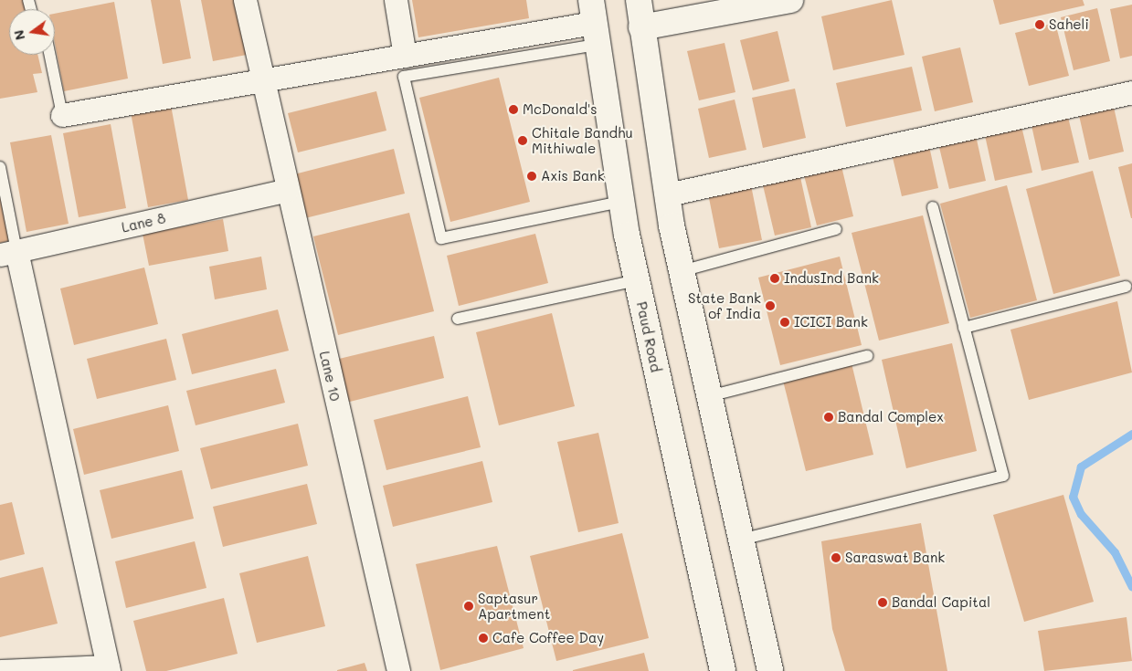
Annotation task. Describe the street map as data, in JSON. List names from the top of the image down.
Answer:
{
  "streets": {
    "main road": ["Paud Road"],
    "street": ["Lane 8", "Lane 10"]
  },
  "crossings": [
    ["Lane 8", "Lane 10"]
  ],
  "places": [
    "Saheli",
    "McDonald's",
    "Chitale Bandhu Mithiwale",
    "Axis Bank",
    "IndusInd Bank",
    "State Bank of India",
    "ICICI Bank",
    "Bandal Complex",
    "Saraswat Bank",
    "Bandal Capital",
    "Saptasur Apartment",
    "Cafe Coffee Day"
  ],
  "north": "left"
}
